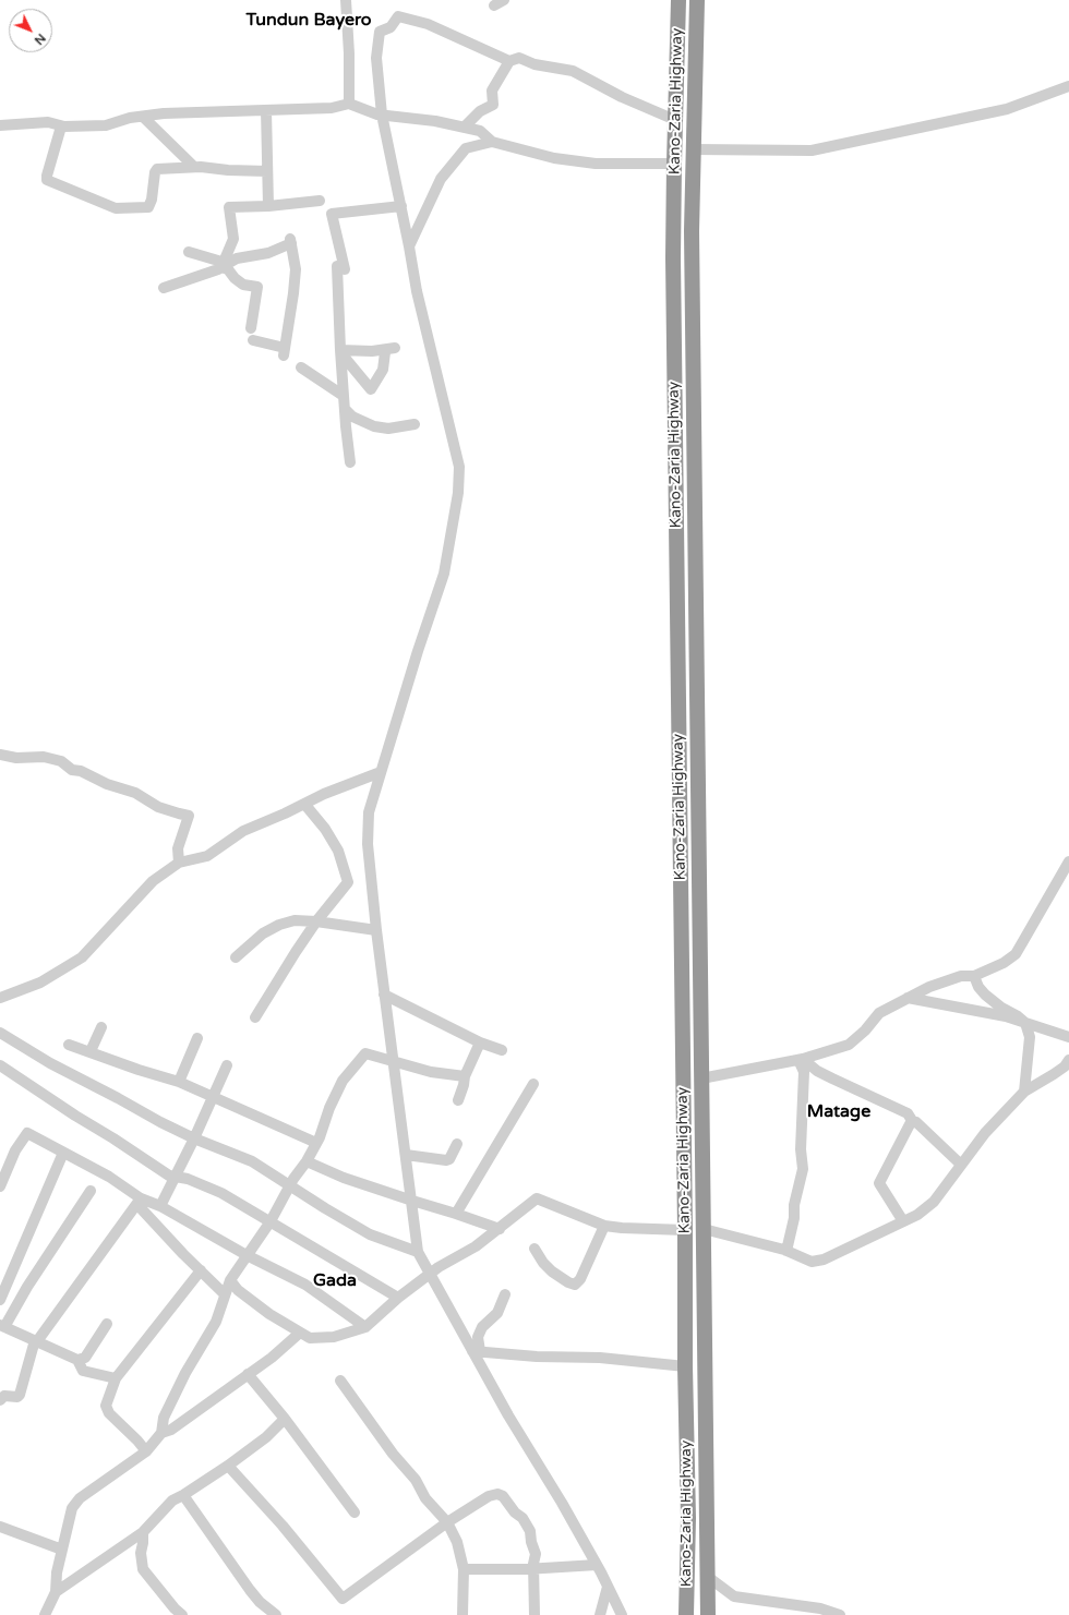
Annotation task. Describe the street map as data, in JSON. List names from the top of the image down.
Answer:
{
  "streets": {
    "highway": ["Kano-Zaria Highway"]
  },
  "districts": ["Tundun Bayero", "Matage", "Gada"],
  "north": "bottom right"
}
